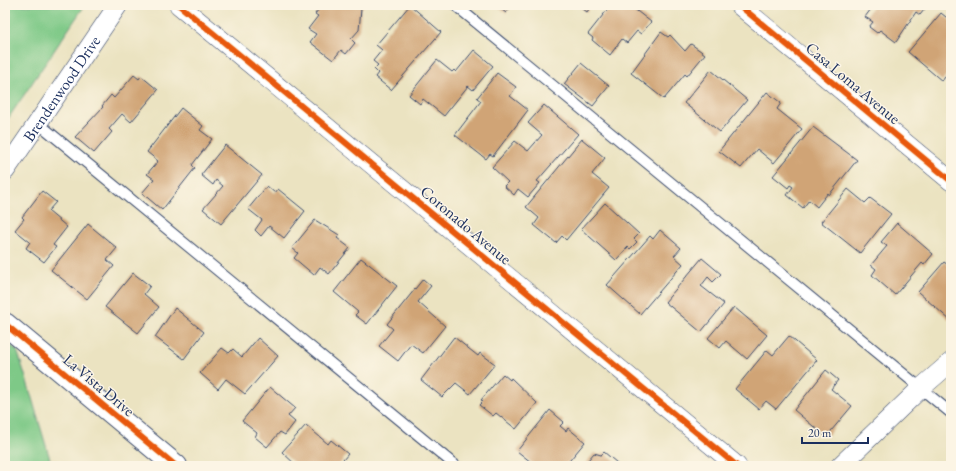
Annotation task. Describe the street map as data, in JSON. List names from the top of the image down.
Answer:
{
  "streets": {
    "street": [
      "Casa Loma Avenue",
      "Brendenwood Drive",
      "Coronado Avenue",
      "La Vista Drive"
    ]
  },
  "scale_bar": "20 m"
}
